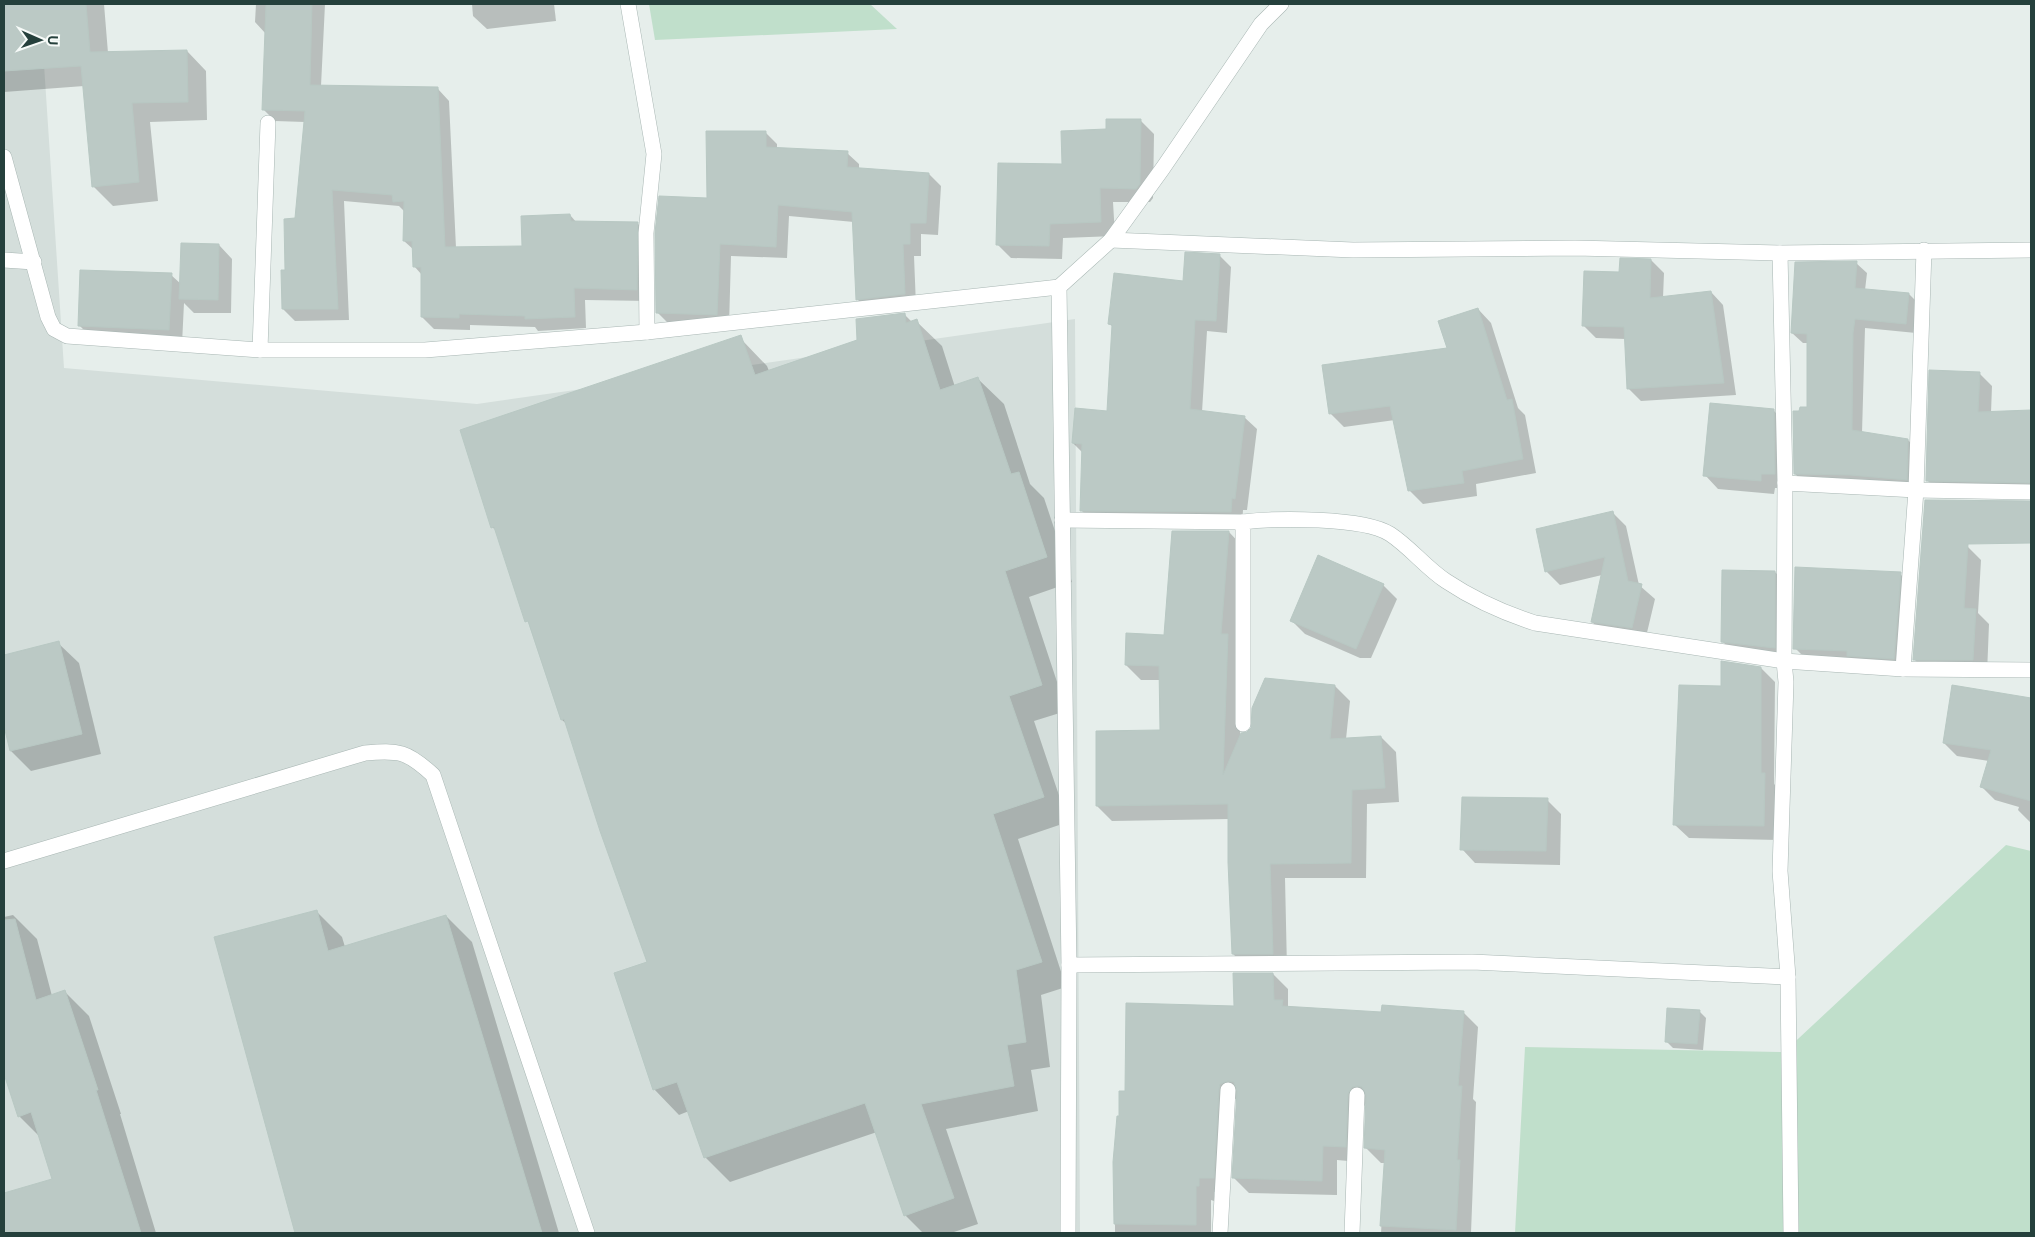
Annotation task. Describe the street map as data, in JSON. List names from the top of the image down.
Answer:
{
  "north": "right"
}
